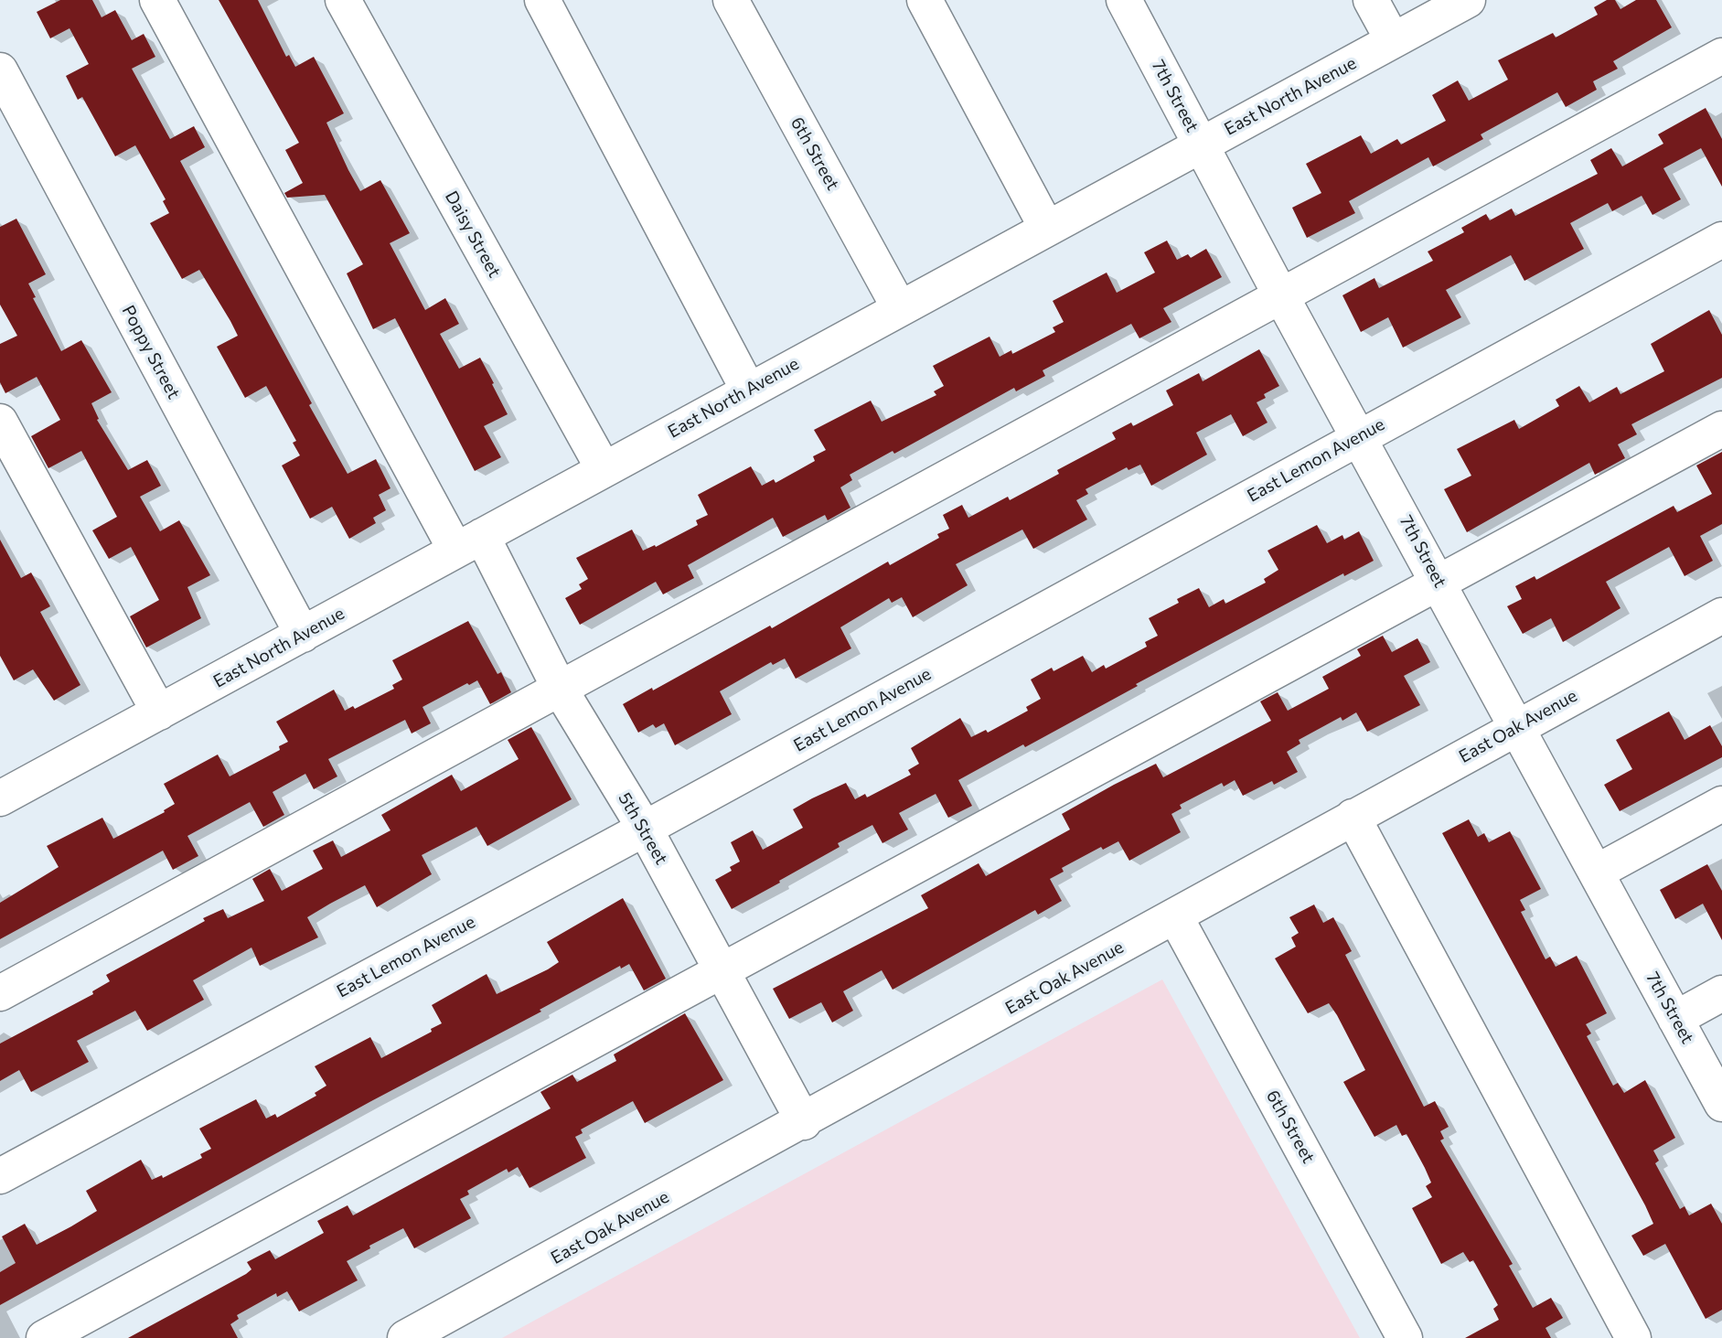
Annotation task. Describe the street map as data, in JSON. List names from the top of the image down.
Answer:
{
  "streets": {
    "street": [
      "7th Street",
      "East North Avenue",
      "6th Street",
      "Daisy Street",
      "Poppy Street",
      "East Lemon Avenue",
      "East Oak Avenue",
      "5th Street"
    ]
  },
  "crossings": [
    ["7th Street", "East North Avenue"],
    ["7th Street", "East Lemon Avenue"],
    ["7th Street", "East Oak Avenue"],
    ["East North Avenue", "6th Street"],
    ["East North Avenue", "Daisy Street"],
    ["East North Avenue", "Poppy Street"],
    ["East North Avenue", "5th Street"],
    ["6th Street", "East Oak Avenue"],
    ["East Lemon Avenue", "5th Street"],
    ["East Oak Avenue", "5th Street"]
  ]
}
